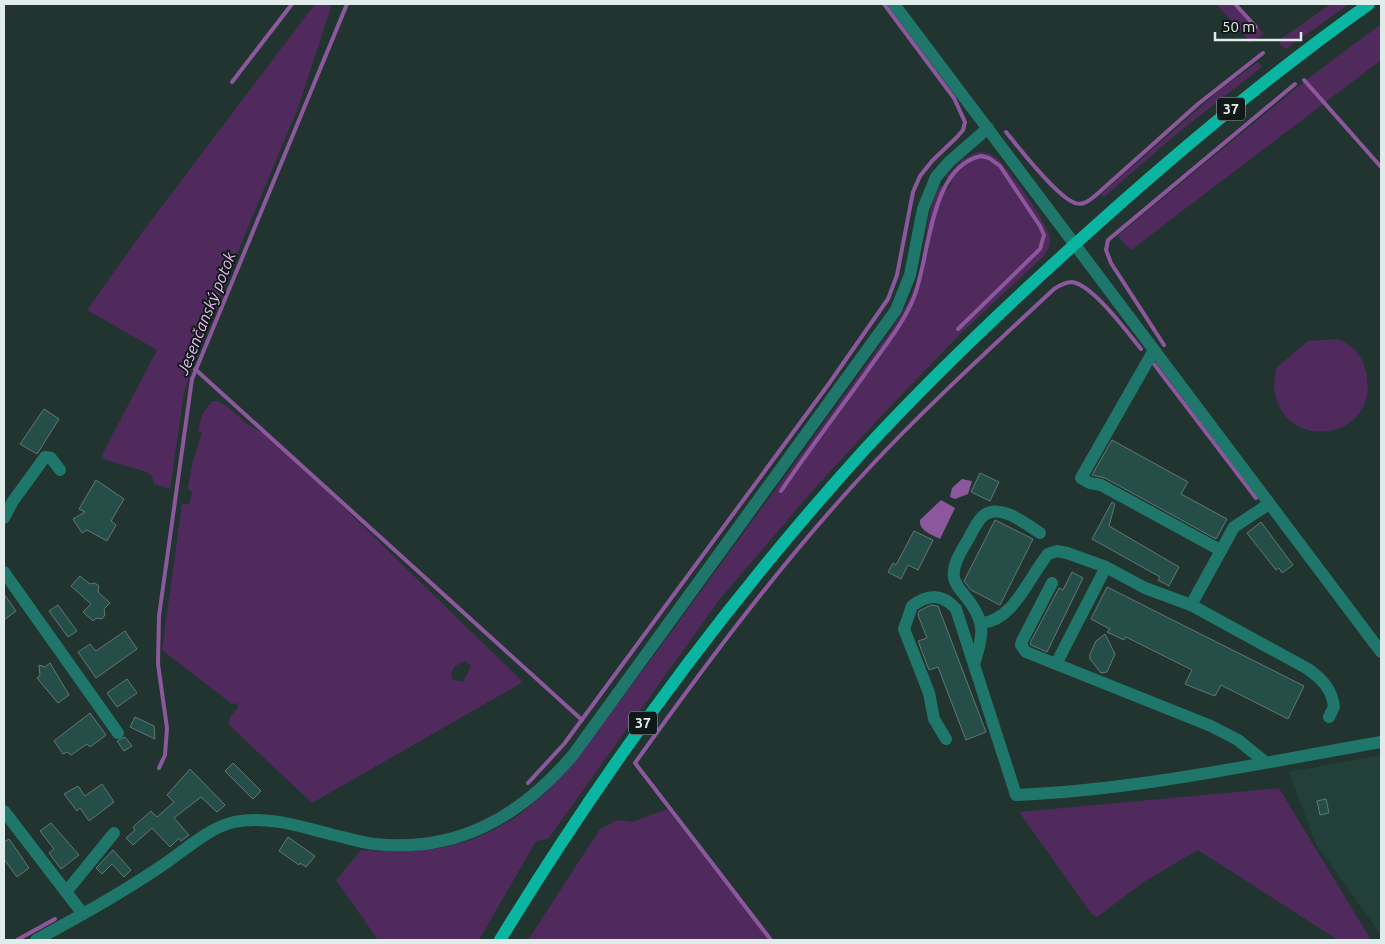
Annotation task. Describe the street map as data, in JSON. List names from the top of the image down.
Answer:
{
  "streets": {
    "main road": ["37"]
  },
  "water": ["Jesenčanský potok"],
  "scale_bar": "50 m"
}
